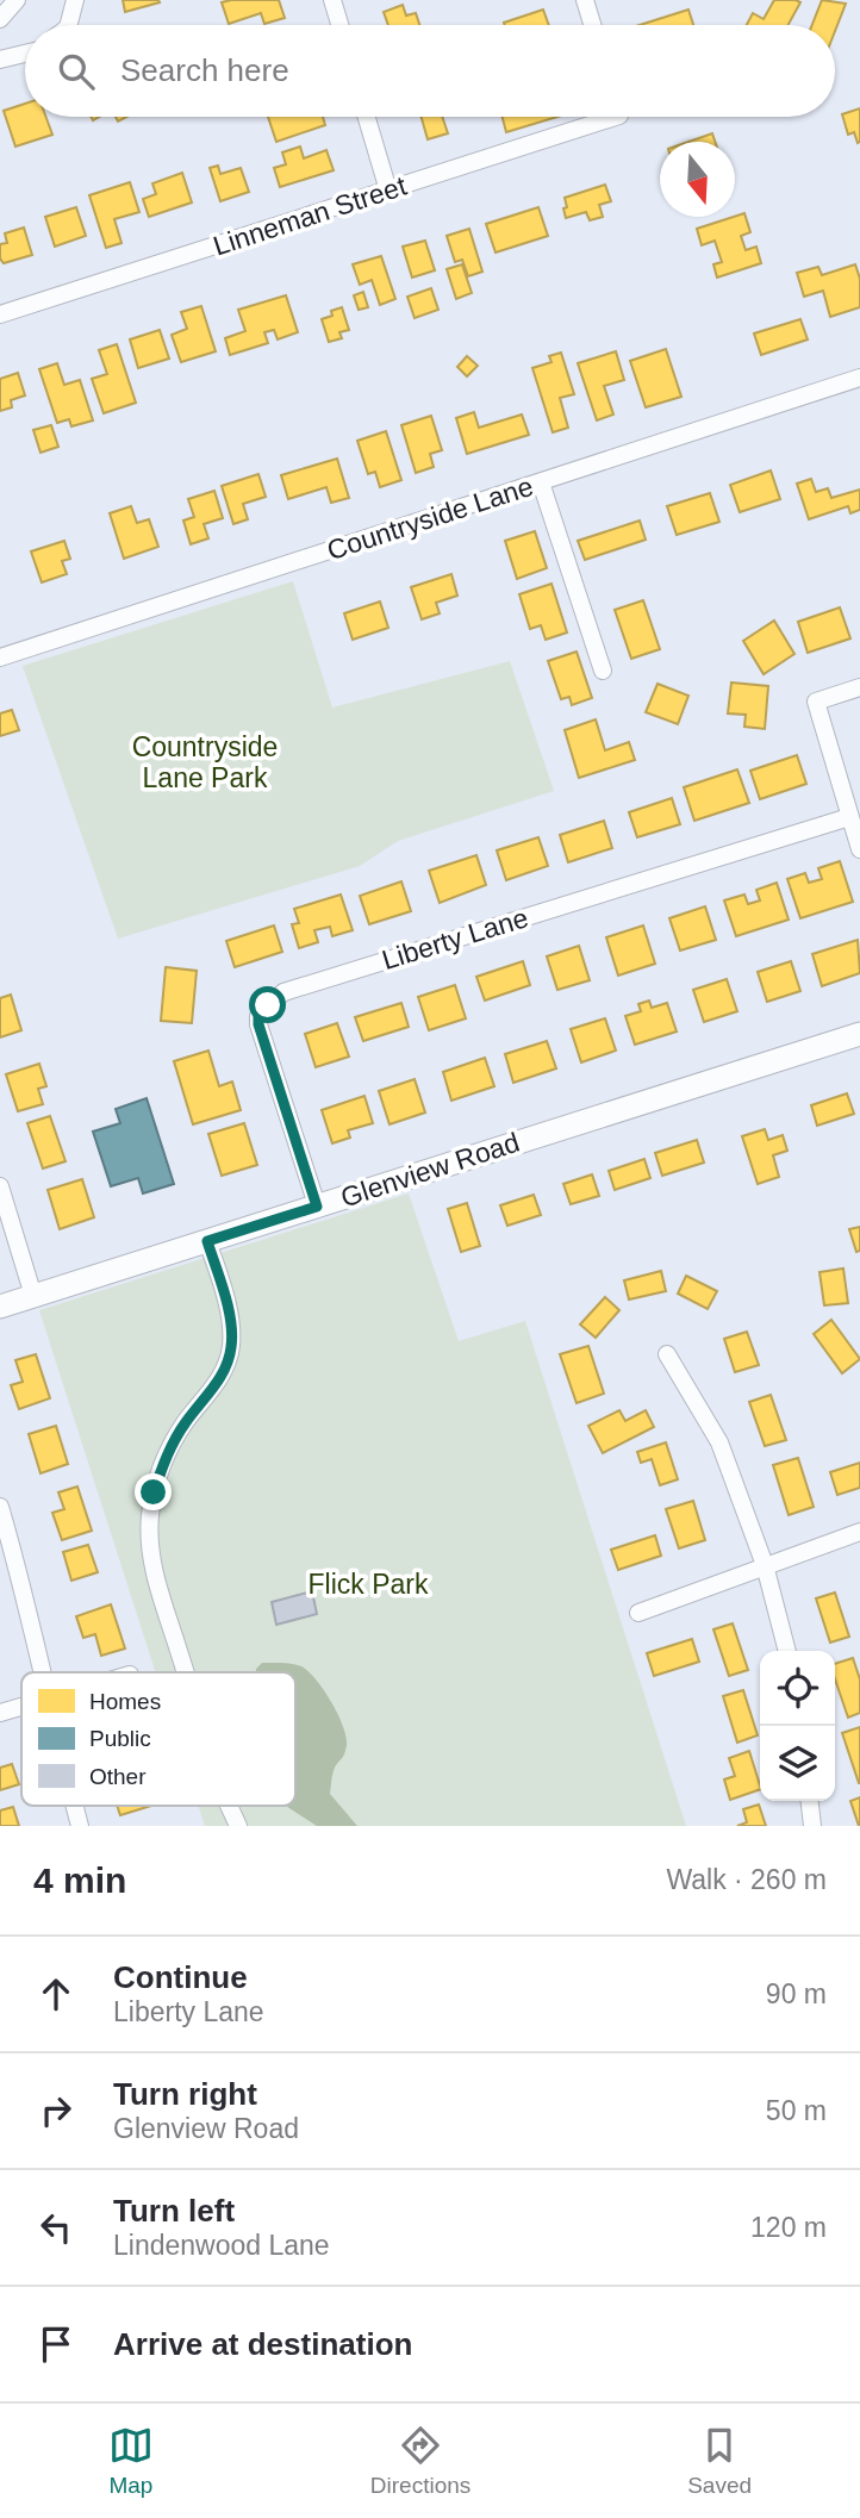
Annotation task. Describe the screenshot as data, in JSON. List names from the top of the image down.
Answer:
{
  "streets": {
    "main road": ["Glenview Road"],
    "street": ["Linneman Street", "Countryside Lane", "Liberty Lane"]
  },
  "crossings": [
    ["Liberty Lane", "Glenview Road"]
  ],
  "parks": ["Countryside Lane Park", "Flick Park"],
  "legend": ["Homes", "Public", "Other"],
  "north": "bottom",
  "page": {
    "search": "Search here",
    "heading": ["4 min", "Walk · 260 m"],
    "list": [
      ["Continue", "Liberty Lane", "90 m"],
      ["Turn right", "Glenview Road", "50 m"],
      ["Turn left", "Lindenwood Lane", "120 m"],
      "Arrive at destination"
    ],
    "nav": ["Map", "Directions", "Saved"]
  }
}
